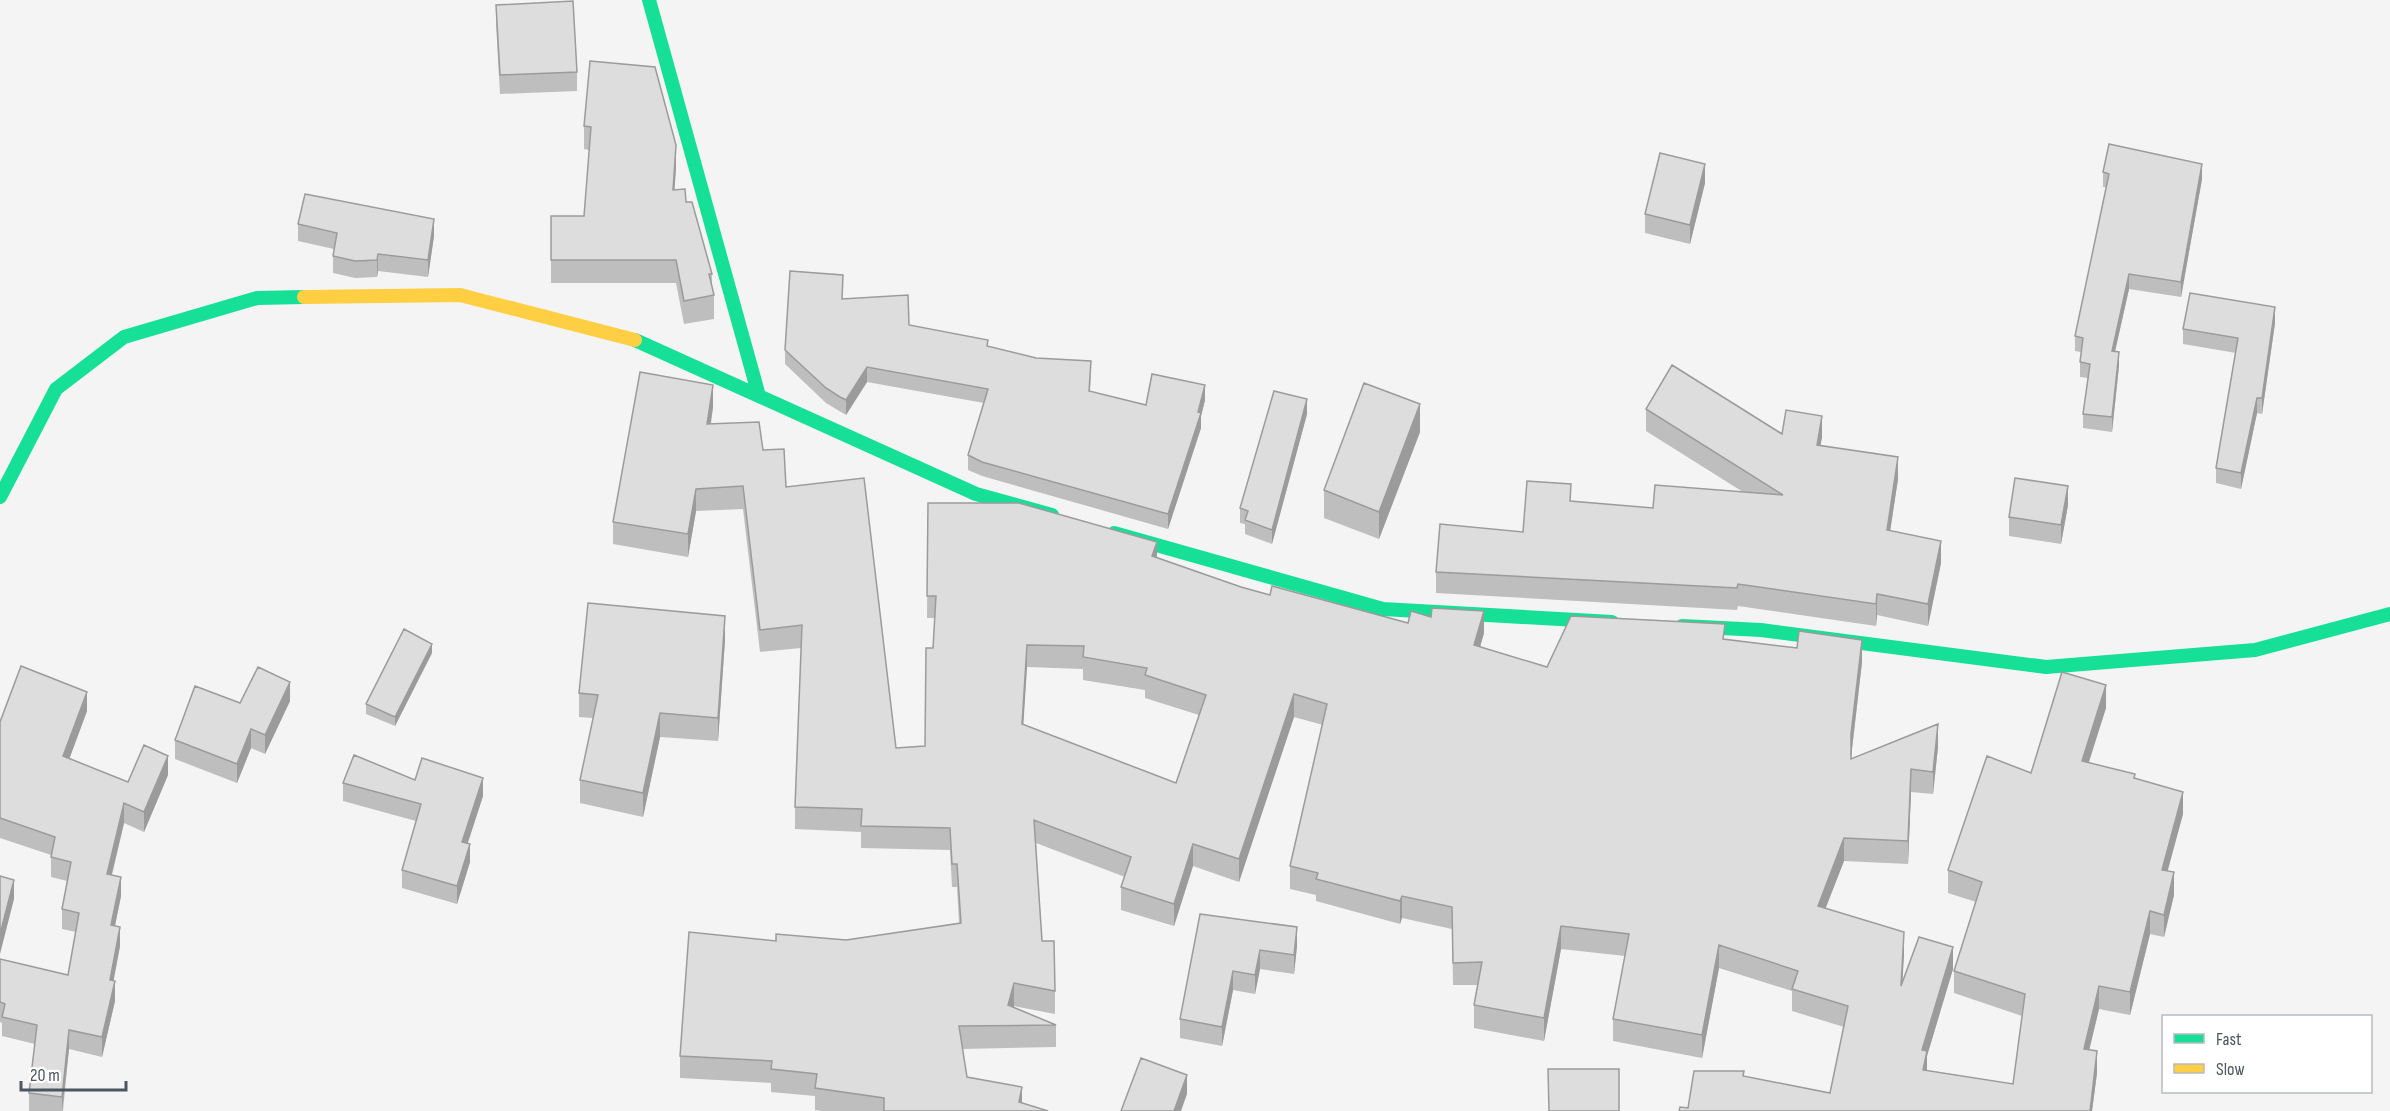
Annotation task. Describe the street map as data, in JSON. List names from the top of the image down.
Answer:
{
  "legend": ["Fast", "Slow"],
  "scale_bar": "20 m"
}
